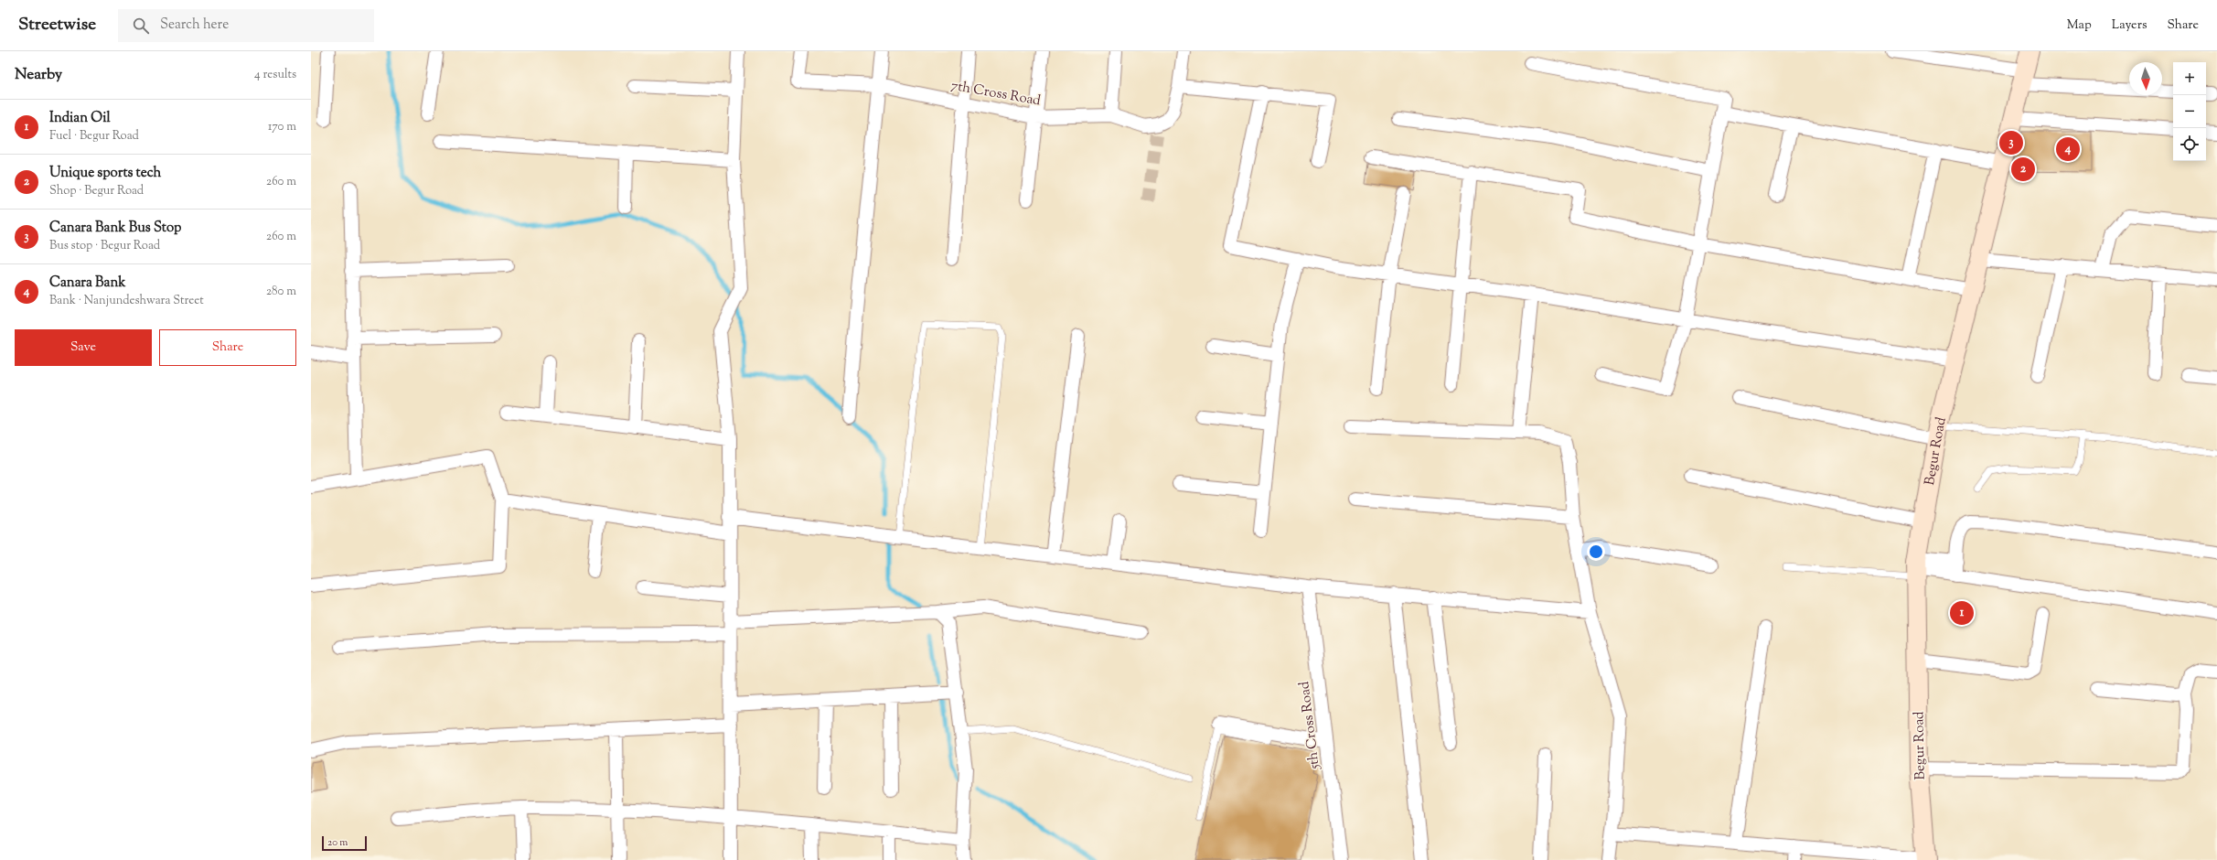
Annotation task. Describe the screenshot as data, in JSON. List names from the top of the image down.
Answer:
{
  "streets": {
    "main road": ["Begur Road"],
    "street": ["7th Cross Road", "5th Cross Road"]
  },
  "scale_bar": "20 m",
  "north": "bottom",
  "page": {
    "header": "Streetwise",
    "search": "Search here",
    "nav": ["Map", "Layers", "Share"],
    "heading": ["Nearby", "4 results"],
    "map_buttons": ["+", "−"],
    "list": [
      {
        "mark": "1",
        "name": "Indian Oil",
        "note": "Fuel · Begur Road",
        "value": "170 m"
      },
      {
        "mark": "2",
        "name": "Unique sports tech",
        "note": "Shop · Begur Road",
        "value": "260 m"
      },
      {
        "mark": "3",
        "name": "Canara Bank Bus Stop",
        "note": "Bus stop · Begur Road",
        "value": "260 m"
      },
      {
        "mark": "4",
        "name": "Canara Bank",
        "note": "Bank · Nanjundeshwara Street",
        "value": "280 m"
      }
    ],
    "pins": [
      "3",
      "4",
      "2",
      "1"
    ],
    "buttons": ["Save", "Share"],
    "scale": "20 m"
  }
}
